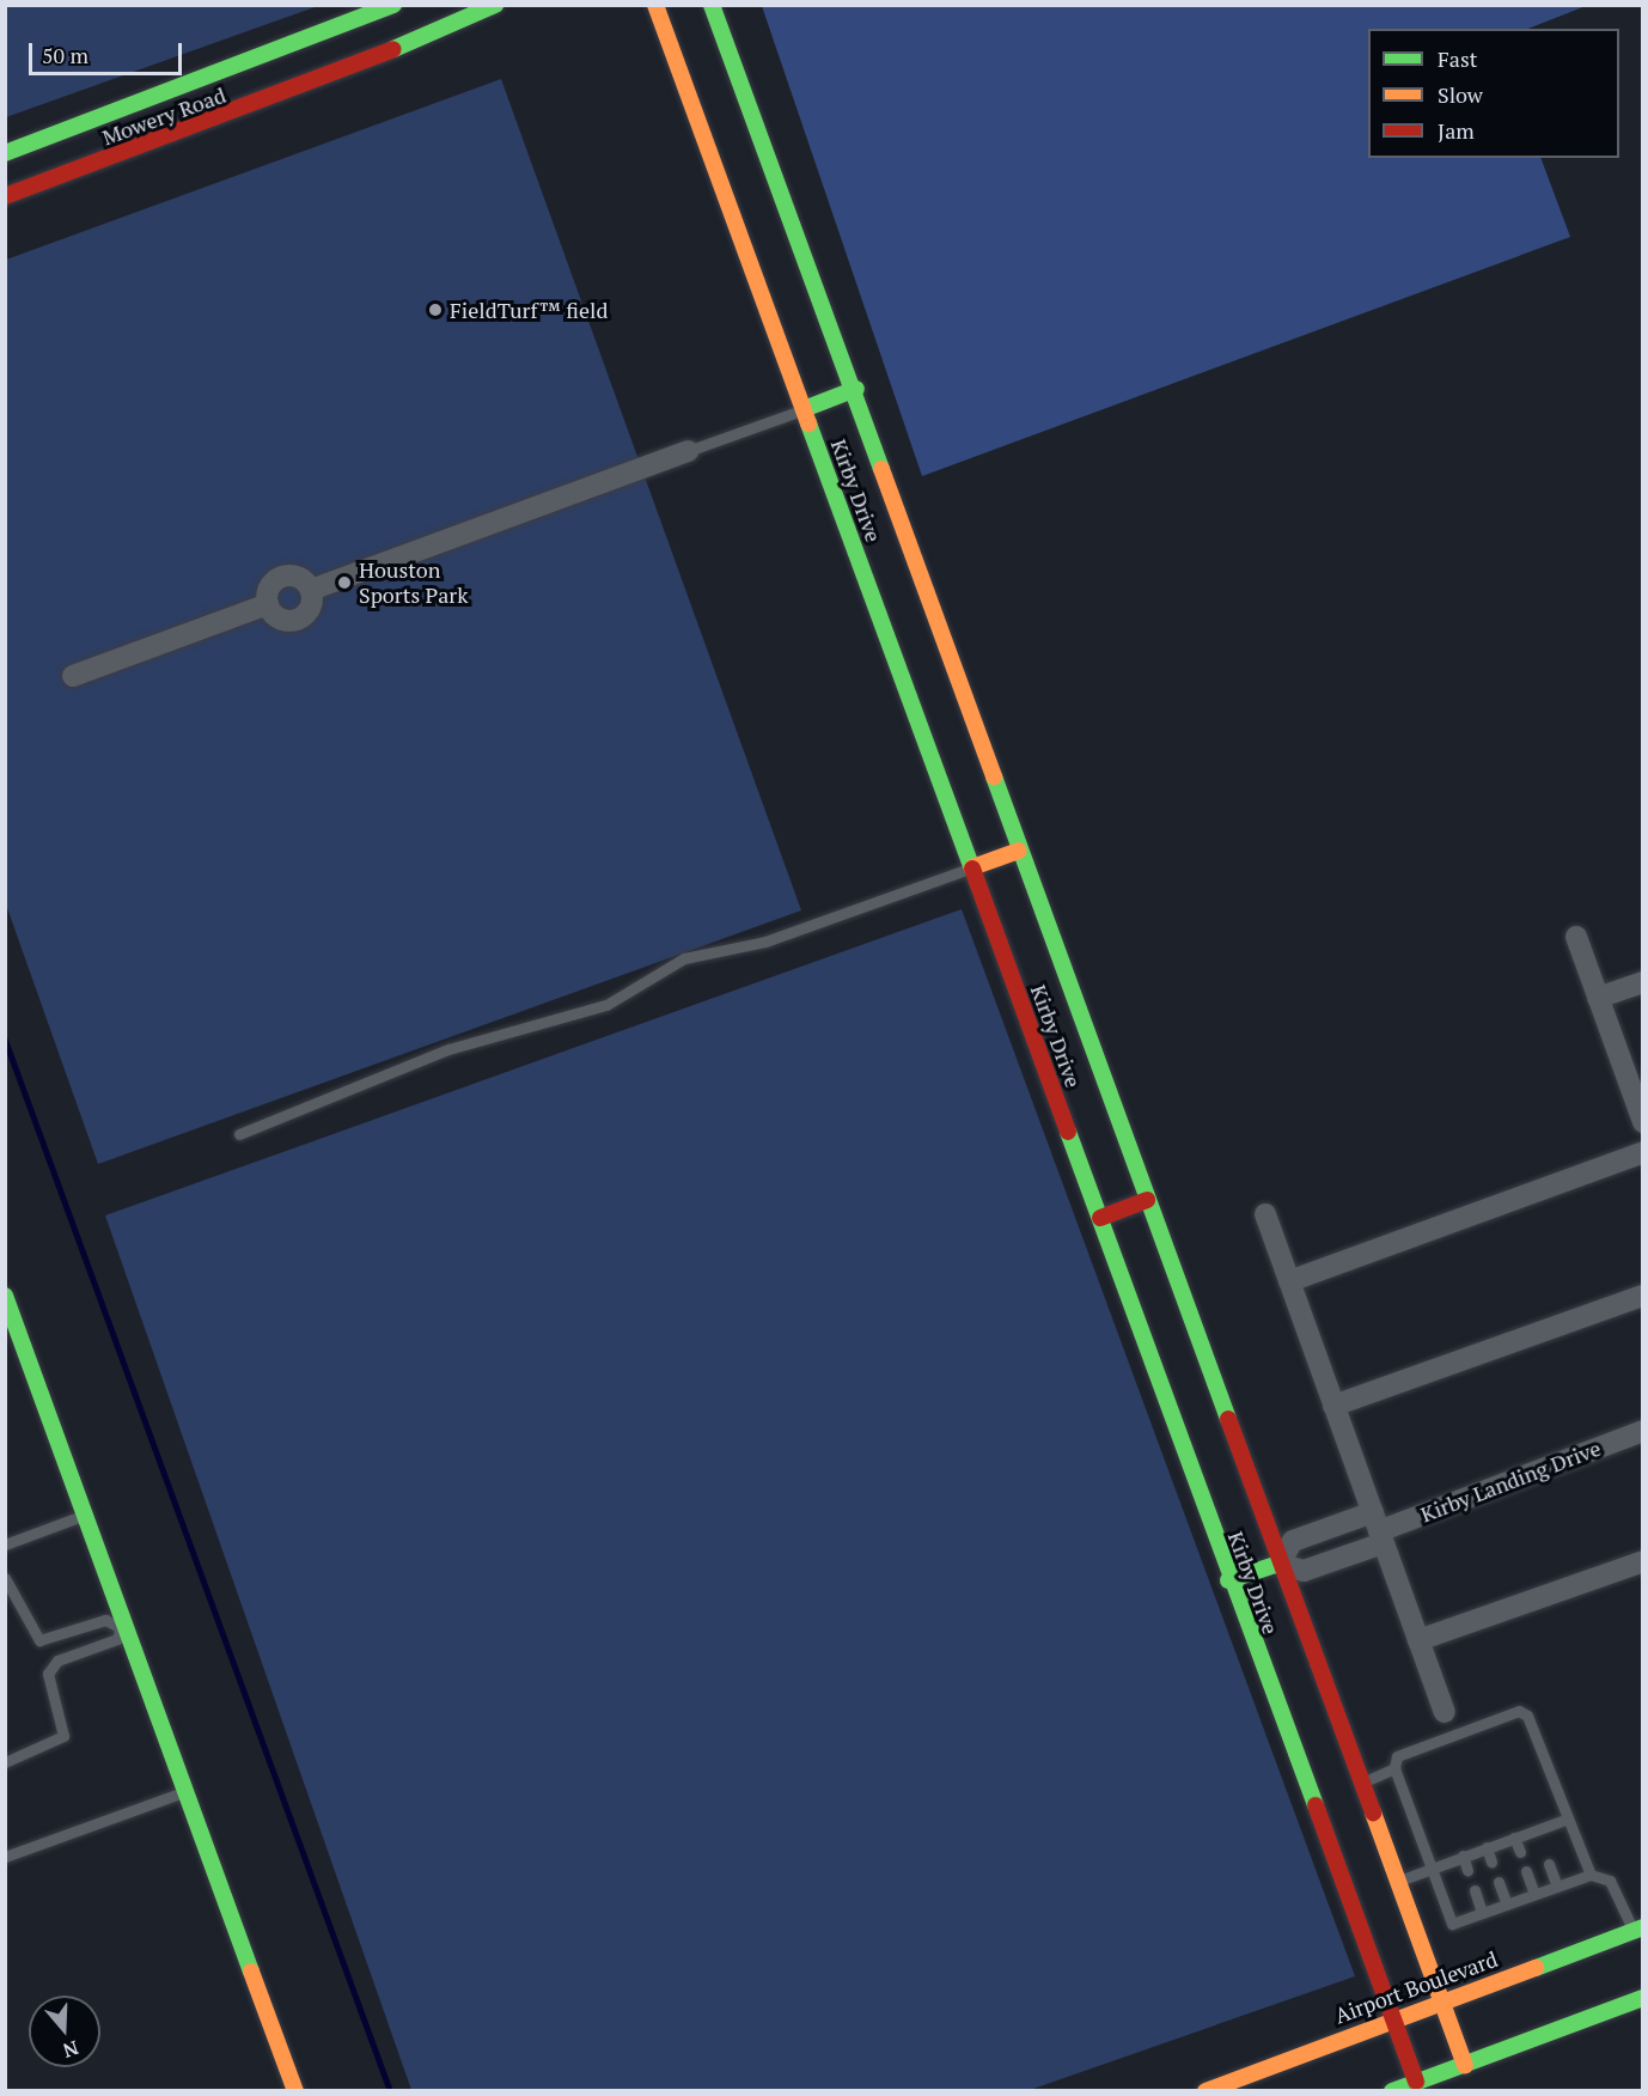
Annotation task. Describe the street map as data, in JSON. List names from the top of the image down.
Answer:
{
  "streets": {
    "street": [
      "Mowery Road",
      "Kirby Drive",
      "Kirby Landing Drive",
      "Airport Boulevard"
    ]
  },
  "crossings": [
    ["Kirby Drive", "Kirby Landing Drive"],
    ["Kirby Drive", "Airport Boulevard"]
  ],
  "places": ["FieldTurf™ field", "Houston Sports Park"],
  "legend": ["Fast", "Slow", "Jam"],
  "scale_bar": "50 m",
  "north": "bottom"
}
